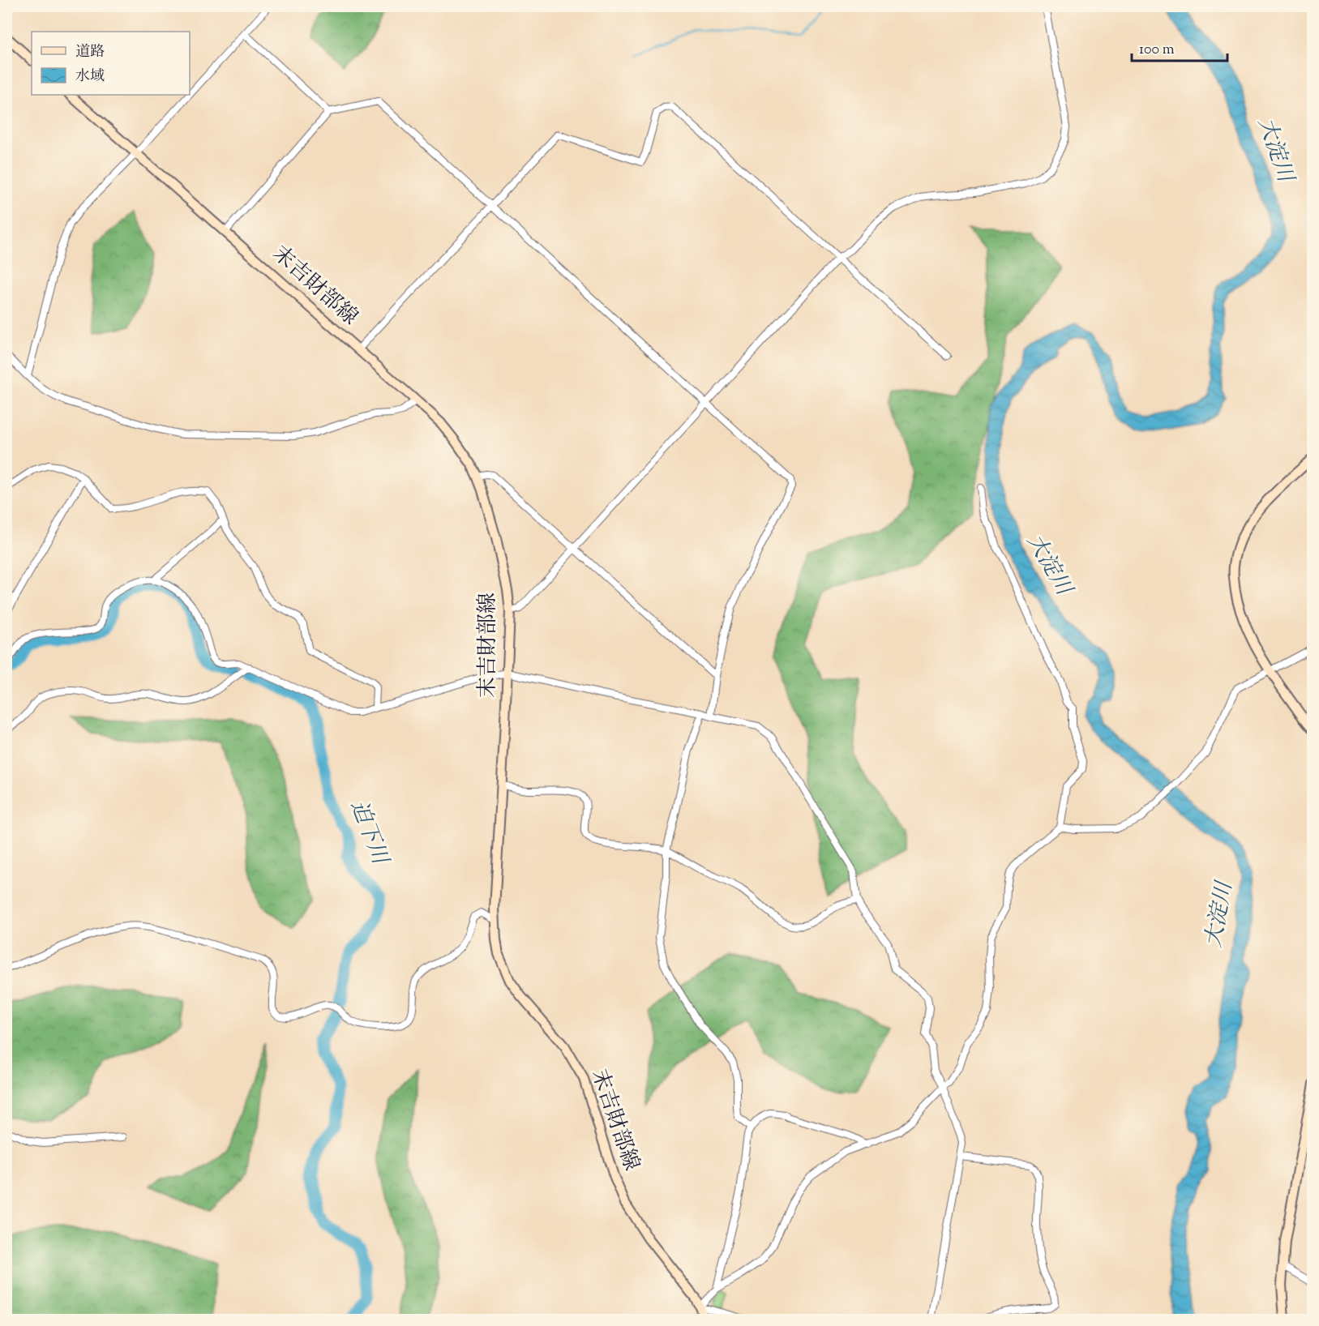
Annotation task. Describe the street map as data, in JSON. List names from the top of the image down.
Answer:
{
  "streets": {
    "main road": ["末吉財部線"]
  },
  "water": ["大淀川", "迫下川"],
  "legend": ["道路", "水域"],
  "scale_bar": "100 m"
}
